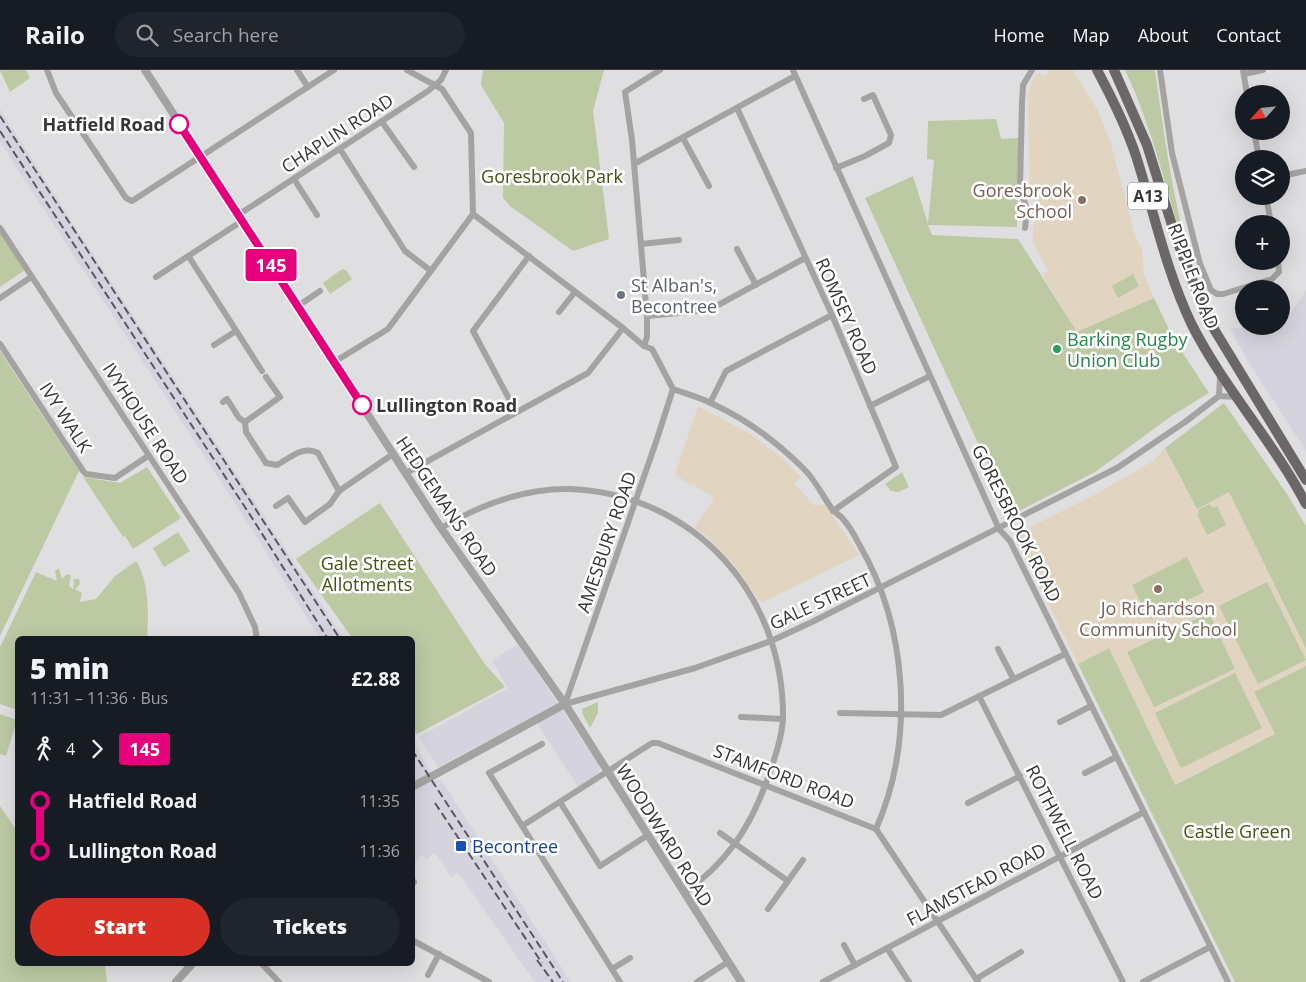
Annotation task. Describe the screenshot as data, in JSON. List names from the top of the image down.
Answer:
{
  "streets": {
    "highway": ["A13", "RIPPLE ROAD"],
    "street": [
      "CHAPLIN ROAD",
      "ROMSEY ROAD",
      "IVY WALK",
      "IVYHOUSE ROAD",
      "HEDGEMANS ROAD",
      "GORESBROOK ROAD",
      "AMESBURY ROAD",
      "GALE STREET",
      "STAMFORD ROAD",
      "ROTHWELL ROAD",
      "WOODWARD ROAD",
      "FLAMSTEAD ROAD"
    ]
  },
  "crossings": [
    ["CHAPLIN ROAD", "HEDGEMANS ROAD"],
    ["IVY WALK", "IVYHOUSE ROAD"],
    ["HEDGEMANS ROAD", "AMESBURY ROAD"],
    ["HEDGEMANS ROAD", "GALE STREET"],
    ["HEDGEMANS ROAD", "WOODWARD ROAD"],
    ["GORESBROOK ROAD", "GALE STREET"],
    ["GORESBROOK ROAD", "FLAMSTEAD ROAD"],
    ["AMESBURY ROAD", "GALE STREET"],
    ["AMESBURY ROAD", "WOODWARD ROAD"],
    ["GALE STREET", "WOODWARD ROAD"],
    ["STAMFORD ROAD", "WOODWARD ROAD"],
    ["ROTHWELL ROAD", "FLAMSTEAD ROAD"]
  ],
  "parks": ["Goresbrook Park", "Gale Street Allotments", "Castle Green"],
  "places": {
    "other": [
      "Hatfield Road",
      "Goresbrook School",
      "St Alban's, Becontree",
      "Barking Rugby Union Club",
      "Lullington Road",
      "Jo Richardson Community School"
    ],
    "transit": ["Becontree"]
  },
  "lines": ["bus line 145"],
  "north": "bottom left",
  "page": {
    "header": "Railo",
    "search": "Search here",
    "nav": [
      "Home",
      "Map",
      "About",
      "Contact"
    ],
    "on_map": "145",
    "map_buttons": ["+", "−"],
    "heading": ["5 min", "11:31 – 11:36 · Bus", "£2.88"],
    "legs": ["4", "145"],
    "list": [
      {
        "name": "Hatfield Road",
        "value": "11:35"
      },
      {
        "name": "Lullington Road",
        "value": "11:36"
      }
    ],
    "buttons": ["Start", "Tickets"]
  }
}
